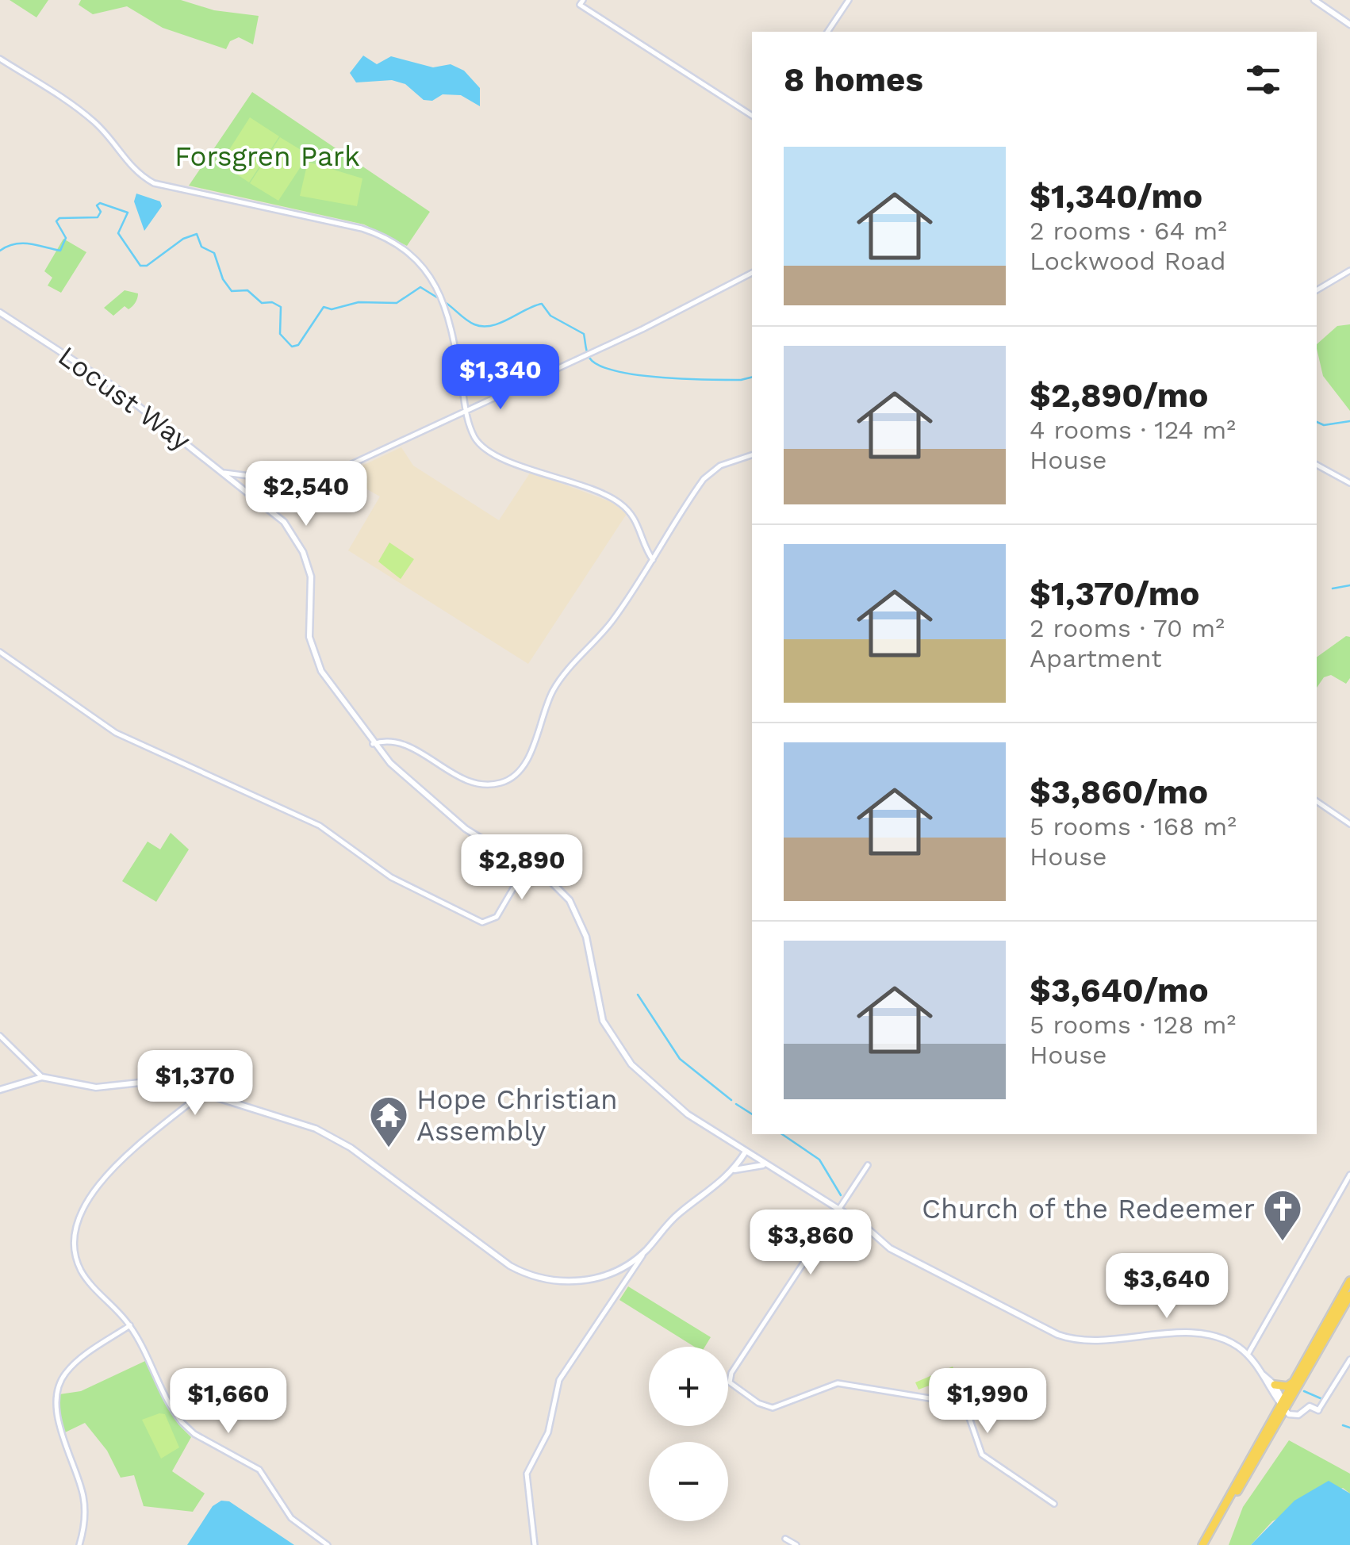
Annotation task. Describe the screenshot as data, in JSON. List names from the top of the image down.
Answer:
{
  "streets": {
    "main road": ["Locust Way"]
  },
  "parks": ["Forsgren Park"],
  "places": {
    "temple": ["Hope Christian Assembly"],
    "church": ["Church of the Redeemer"]
  },
  "page": {
    "heading": "8 homes",
    "list": [
      {
        "name": "$1,340/mo",
        "note": "2 rooms · 64 m² · Lockwood Road"
      },
      {
        "name": "$2,890/mo",
        "note": "4 rooms · 124 m² · House"
      },
      {
        "name": "$1,370/mo",
        "note": "2 rooms · 70 m² · Apartment"
      },
      {
        "name": "$3,860/mo",
        "note": "5 rooms · 168 m² · House"
      },
      {
        "name": "$3,640/mo",
        "note": "5 rooms · 128 m² · House"
      }
    ],
    "price": [
      "$1,340",
      "$2,540",
      "$2,890",
      "$1,370",
      "$3,860",
      "$3,640",
      "$1,660",
      "$1,990"
    ],
    "map_buttons": ["+", "−"]
  }
}
